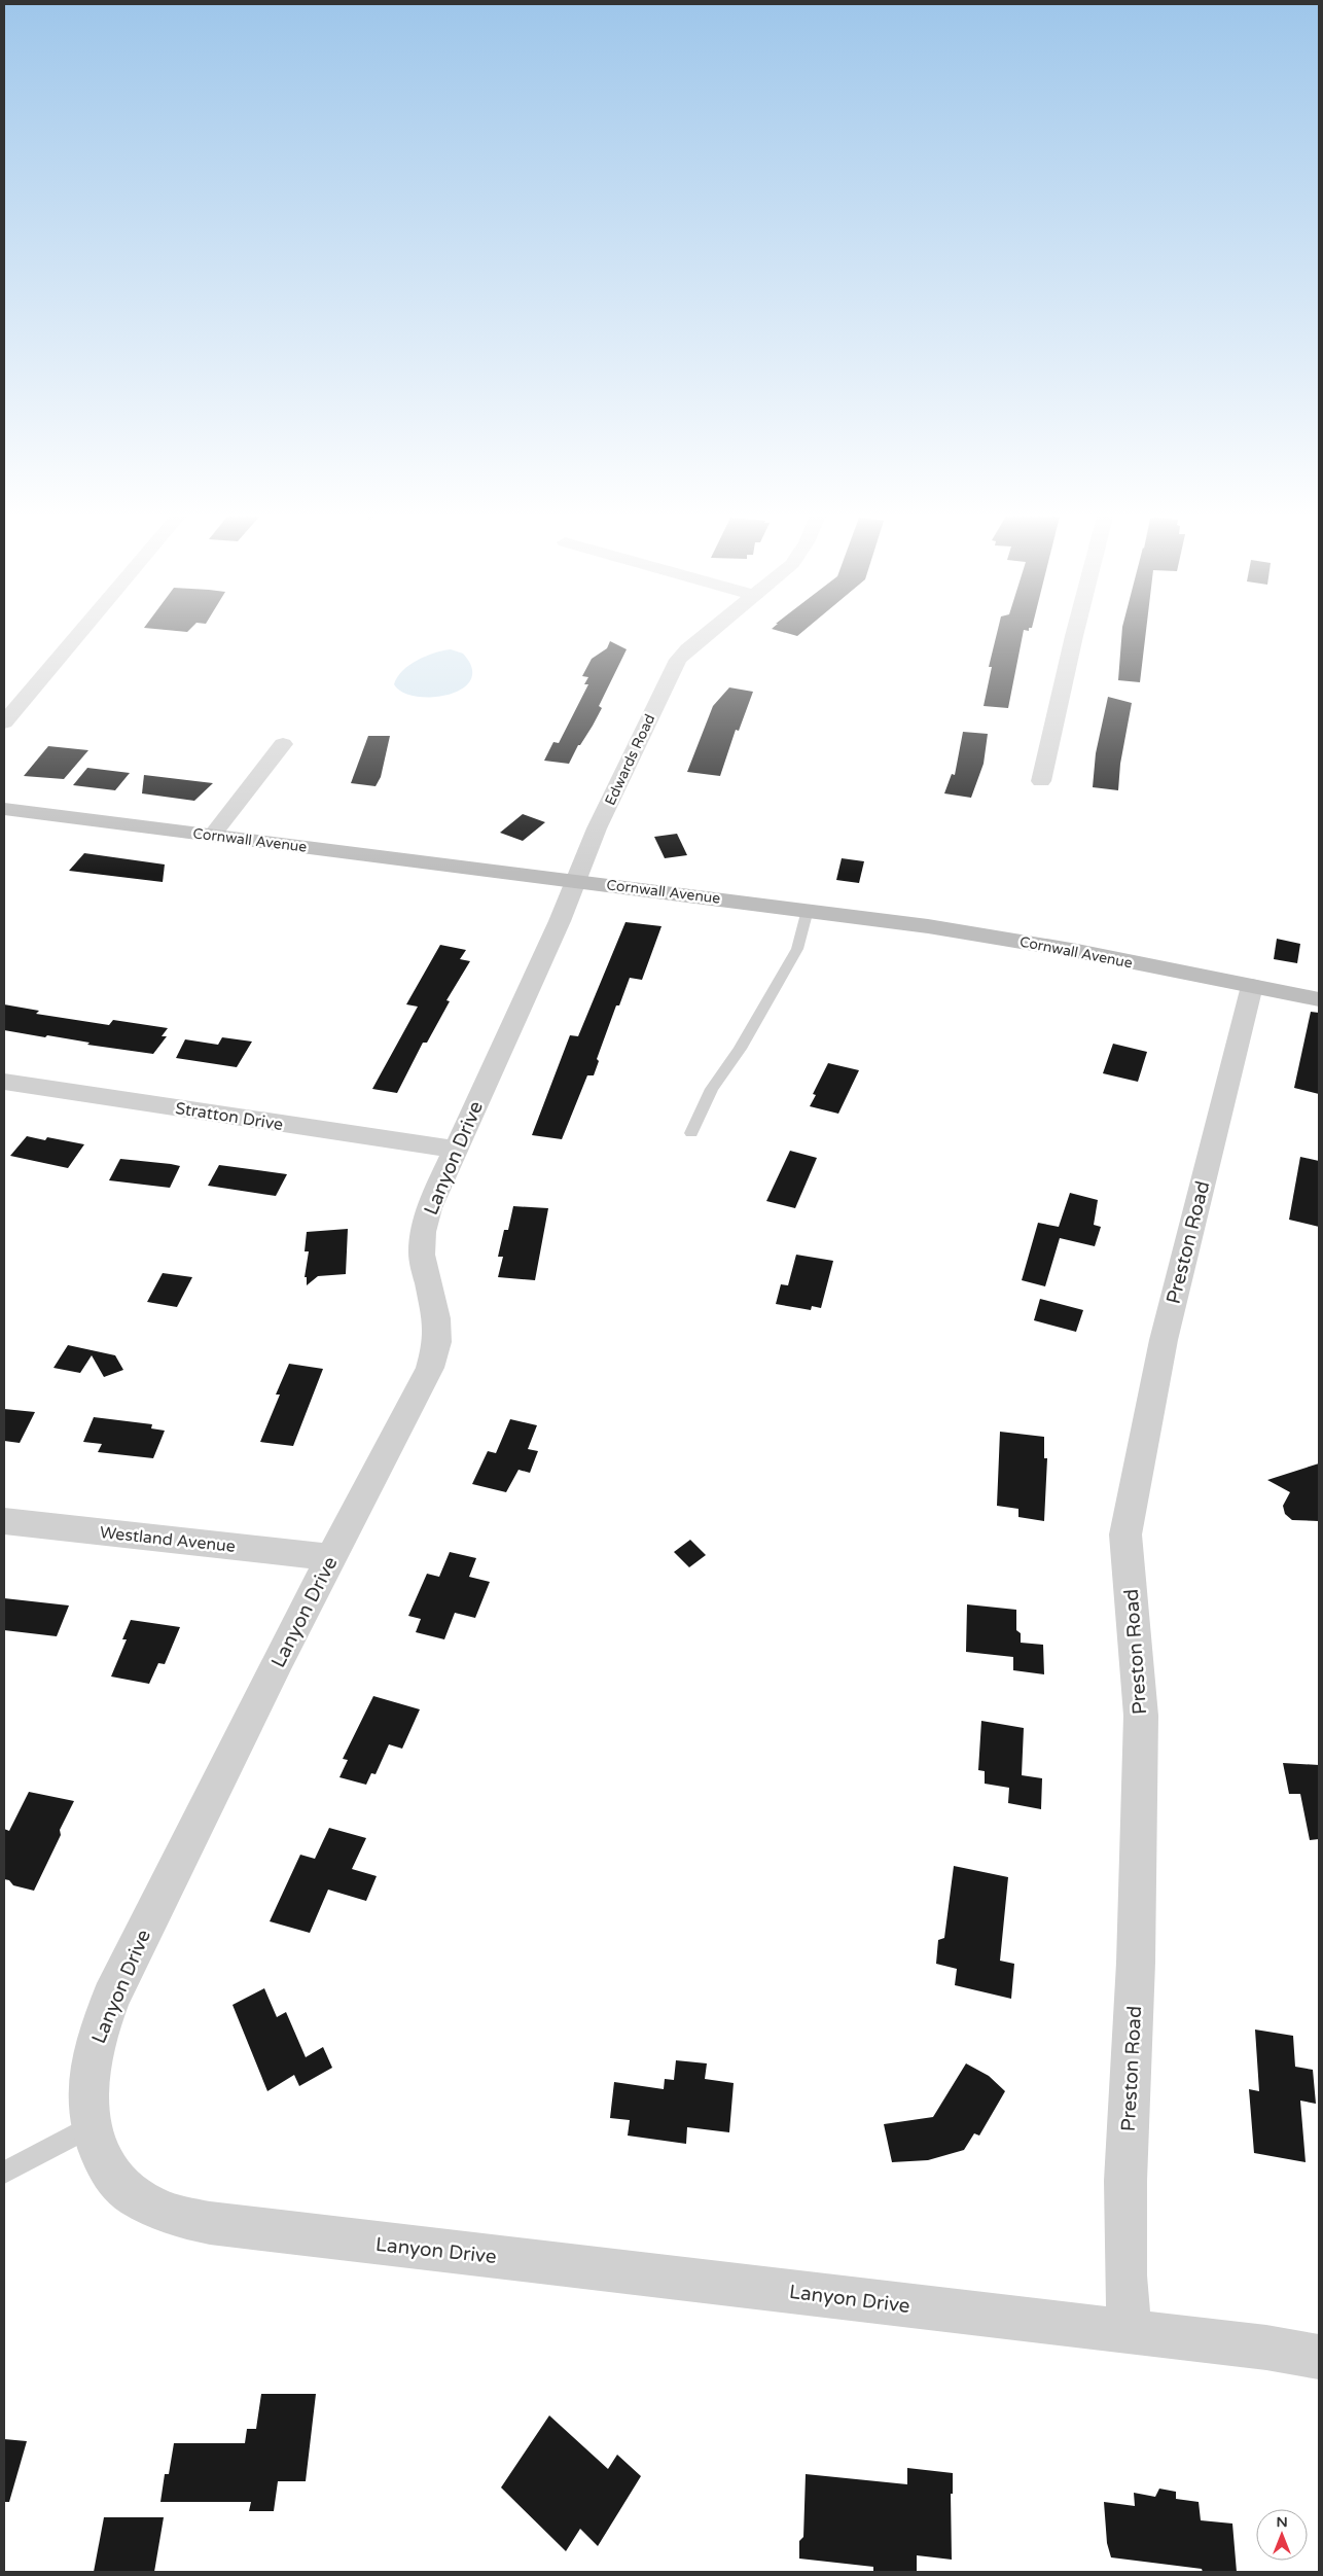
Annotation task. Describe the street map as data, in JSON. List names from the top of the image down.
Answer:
{
  "streets": {
    "street": [
      "Edwards Road",
      "Cornwall Avenue",
      "Stratton Drive",
      "Lanyon Drive",
      "Preston Road",
      "Westland Avenue"
    ]
  },
  "crossings": [
    ["Edwards Road", "Cornwall Avenue"],
    ["Edwards Road", "Lanyon Drive"],
    ["Cornwall Avenue", "Lanyon Drive"],
    ["Cornwall Avenue", "Preston Road"],
    ["Stratton Drive", "Lanyon Drive"],
    ["Lanyon Drive", "Preston Road"],
    ["Lanyon Drive", "Westland Avenue"]
  ],
  "north": "top"
}
